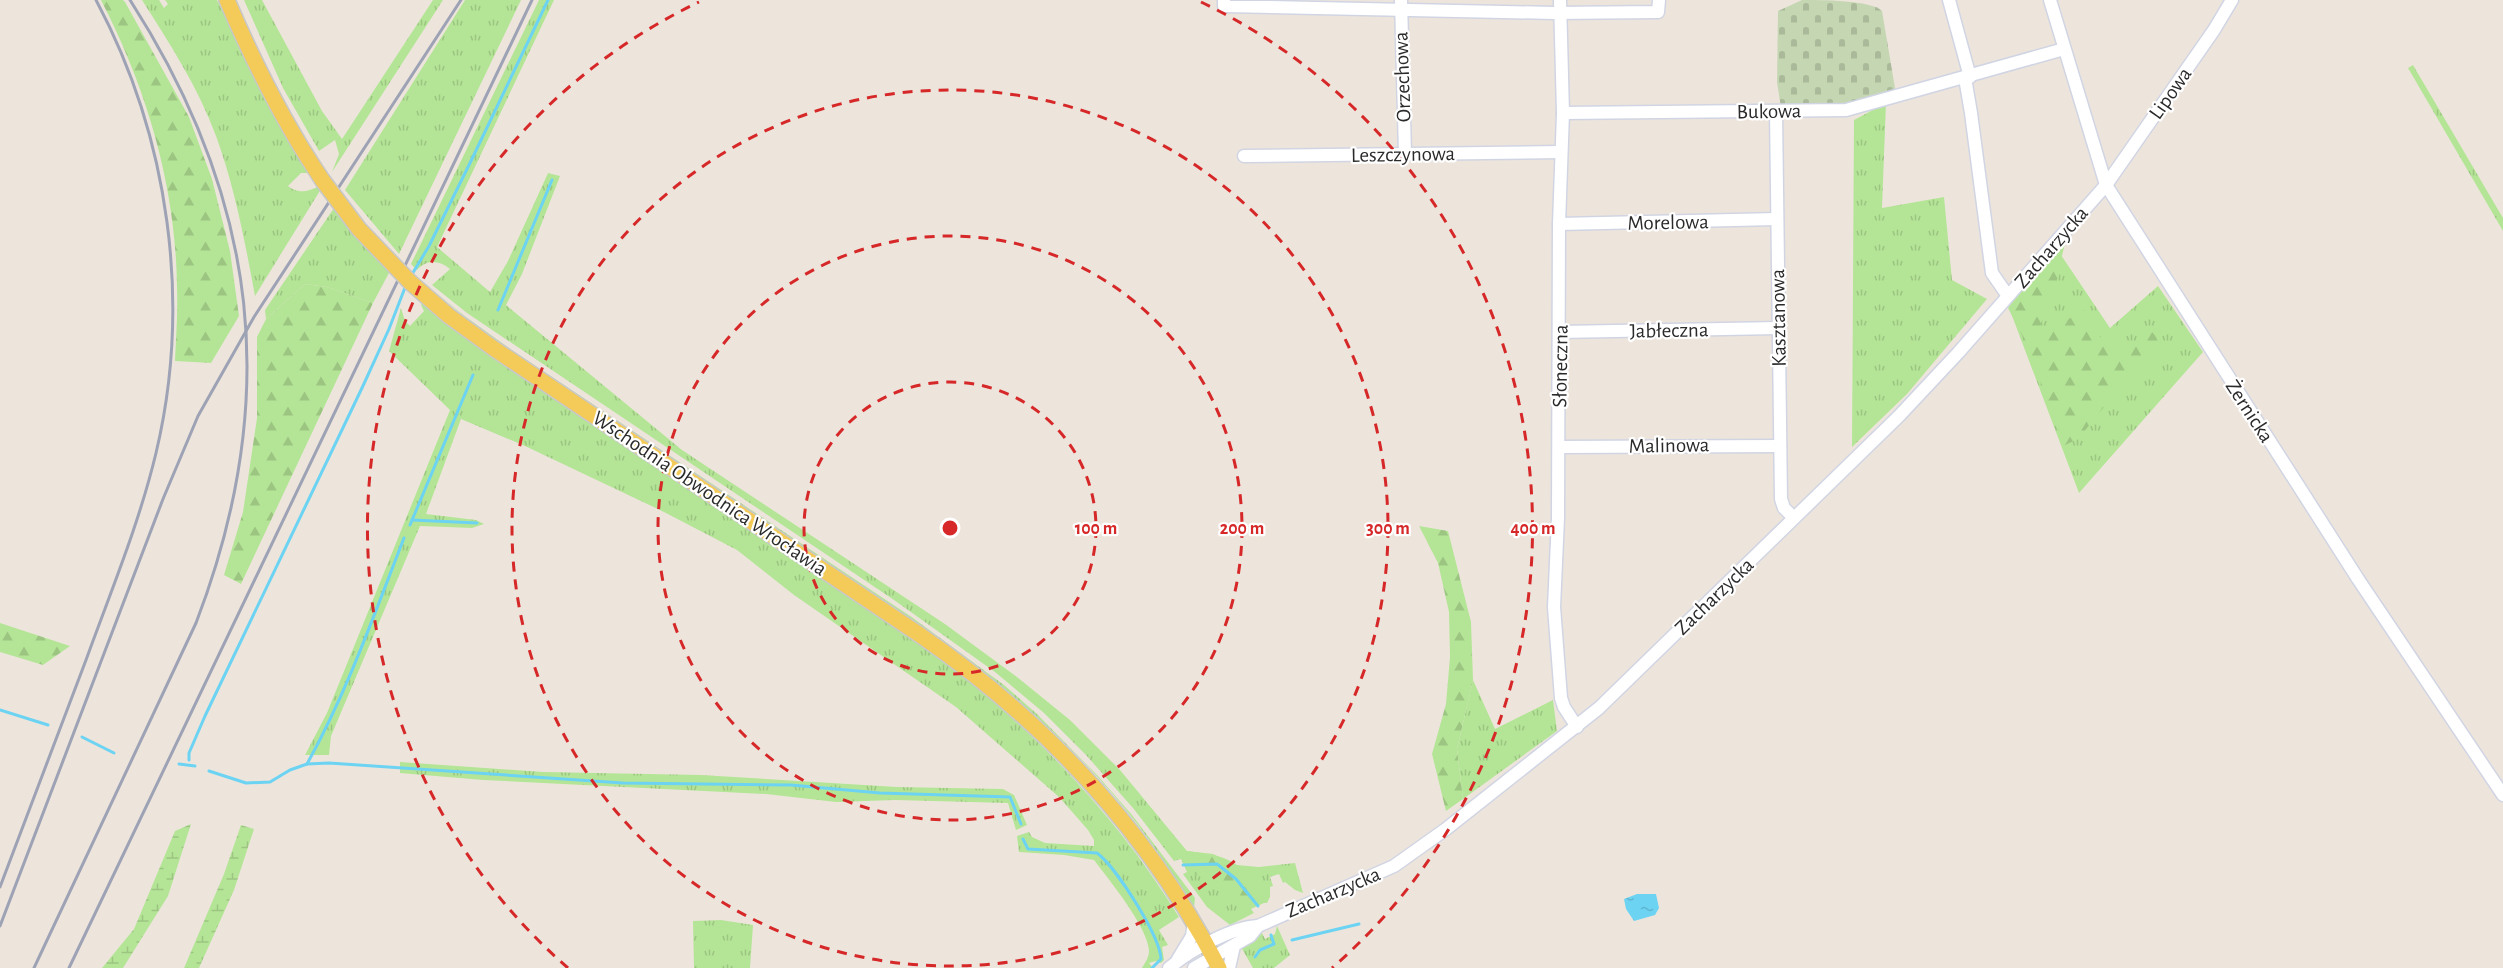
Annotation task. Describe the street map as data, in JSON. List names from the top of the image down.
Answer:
{
  "streets": {
    "main road": ["Wschodnia Obwodnica Wrocławia"],
    "street": [
      "Orzechowa",
      "Lipowa",
      "Bukowa",
      "Leszczynowa",
      "Morelowa",
      "Zacharzycka",
      "Kasztanowa",
      "Jabłeczna",
      "Słoneczna",
      "Żernicka",
      "Malinowa"
    ]
  },
  "crossings": [
    ["Orzechowa", "Leszczynowa"],
    ["Lipowa", "Zacharzycka"],
    ["Lipowa", "Żernicka"],
    ["Bukowa", "Kasztanowa"],
    ["Bukowa", "Słoneczna"],
    ["Bukowa", "Żernicka"],
    ["Leszczynowa", "Słoneczna"],
    ["Morelowa", "Kasztanowa"],
    ["Morelowa", "Słoneczna"],
    ["Zacharzycka", "Kasztanowa"],
    ["Zacharzycka", "Słoneczna"],
    ["Zacharzycka", "Żernicka"],
    ["Zacharzycka", "Wschodnia Obwodnica Wrocławia"],
    ["Kasztanowa", "Jabłeczna"],
    ["Kasztanowa", "Malinowa"],
    ["Jabłeczna", "Słoneczna"],
    ["Słoneczna", "Malinowa"]
  ],
  "rings": [
    "100 m",
    "200 m",
    "300 m",
    "400 m"
  ]
}
